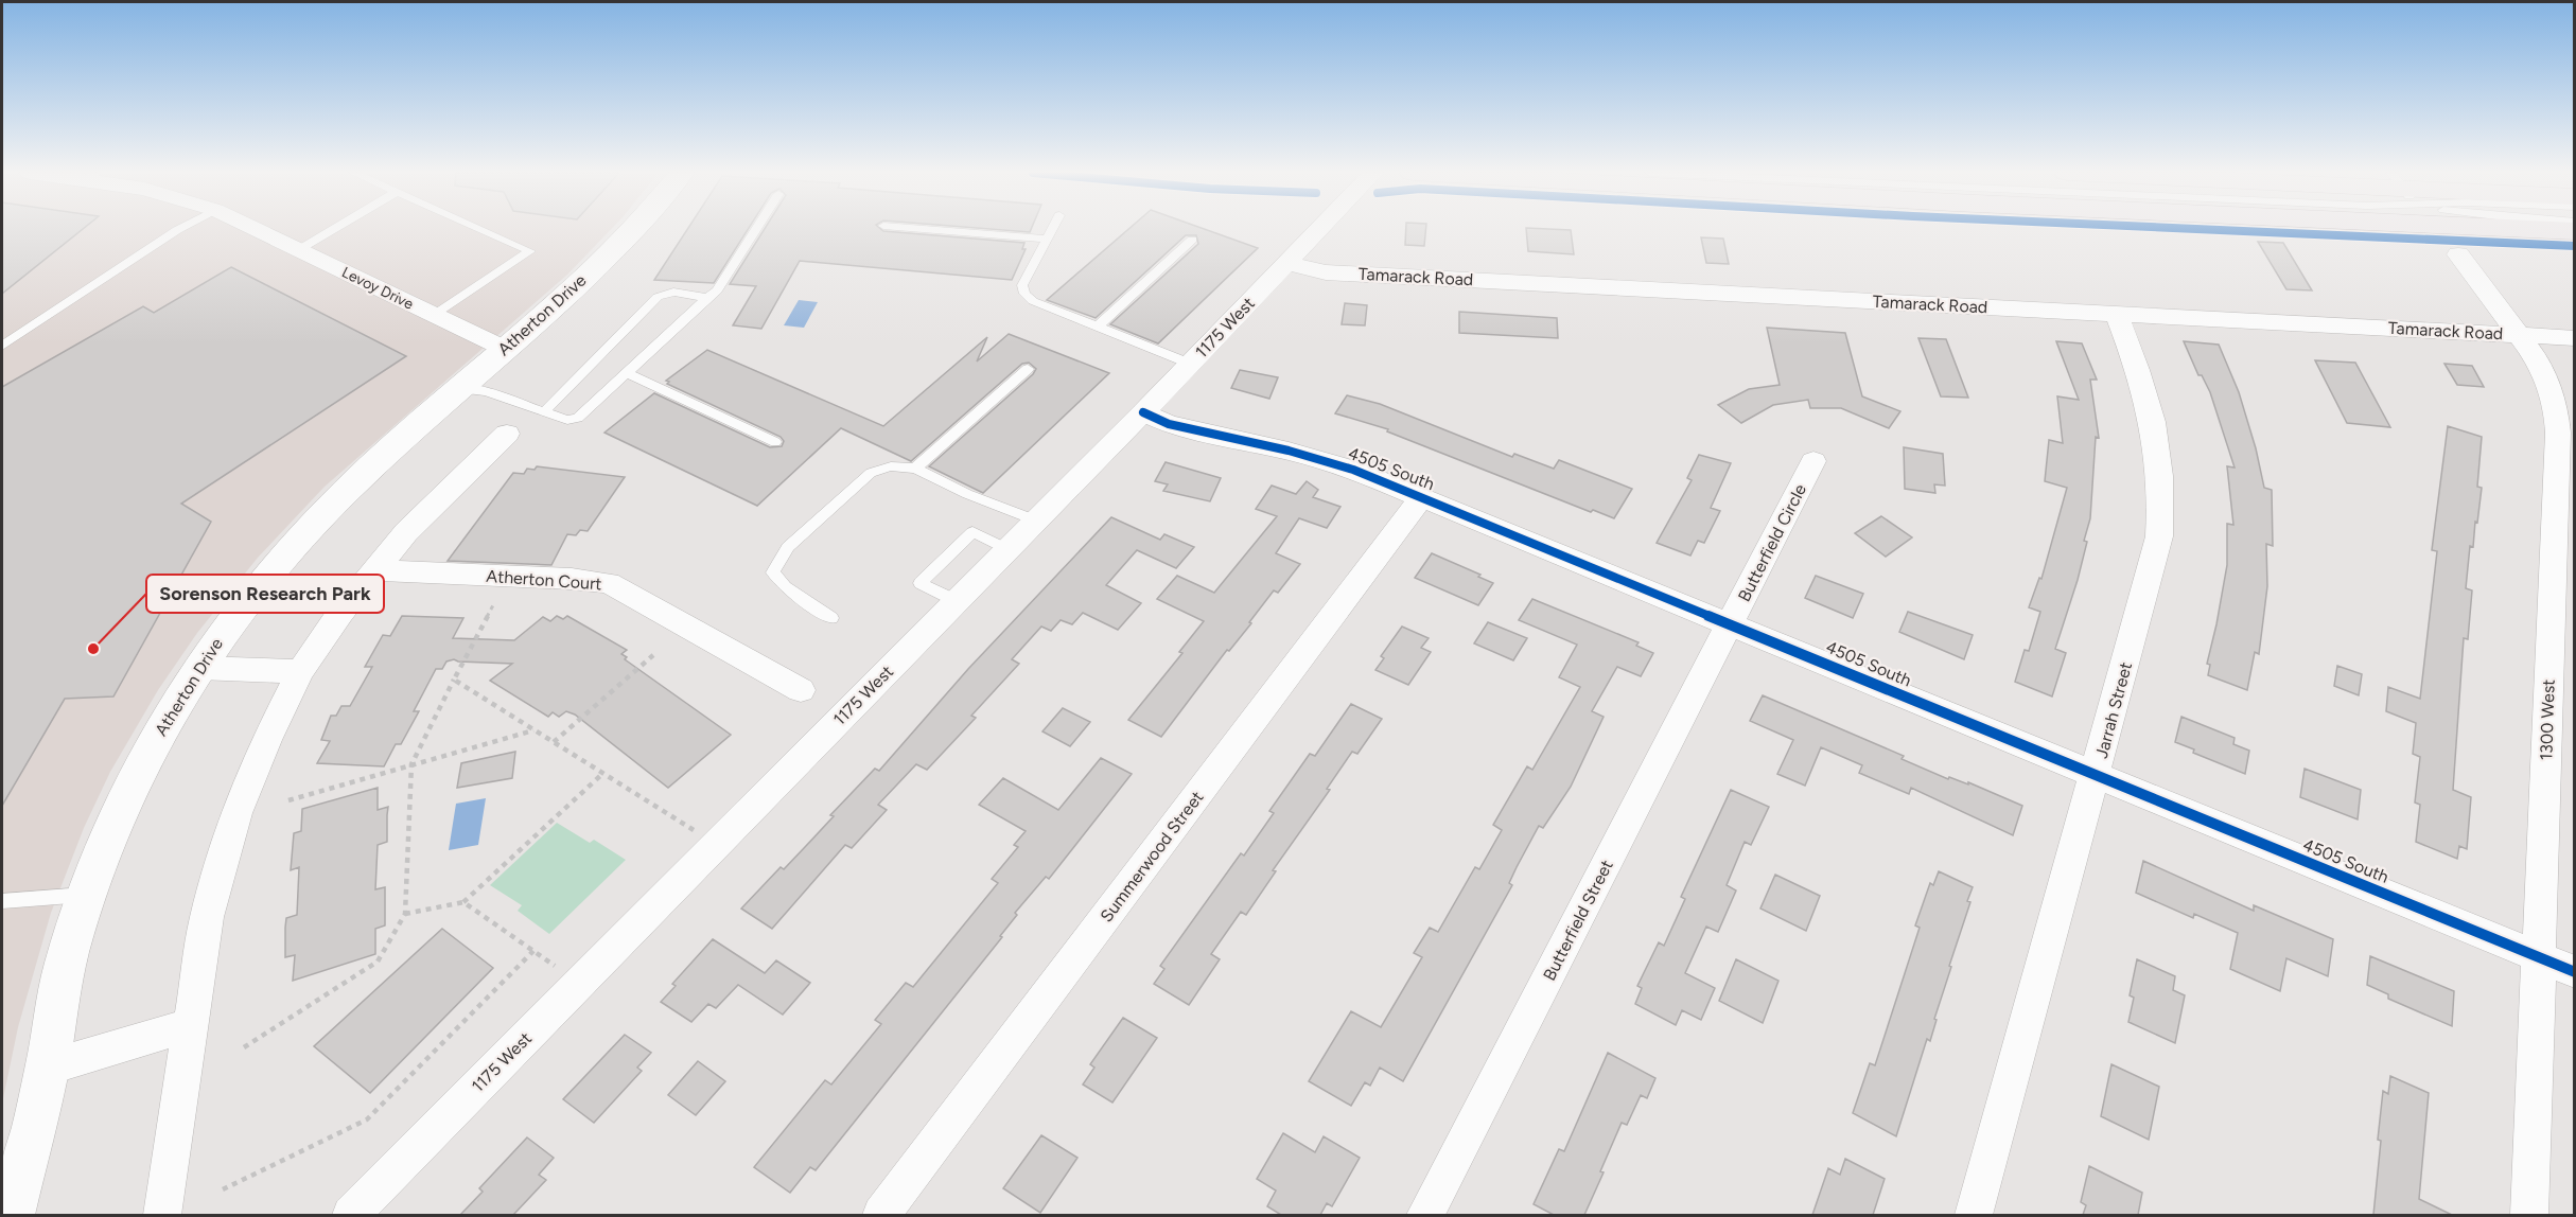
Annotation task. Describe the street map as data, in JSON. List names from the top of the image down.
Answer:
{
  "streets": {
    "street": [
      "Tamarack Road",
      "Levoy Drive",
      "Atherton Drive",
      "1175 West",
      "4505 South",
      "Butterfield Circle",
      "Atherton Court",
      "Jarrah Street",
      "1300 West",
      "Summerwood Street",
      "Butterfield Street"
    ]
  },
  "crossings": [
    ["Tamarack Road", "1175 West"],
    ["Tamarack Road", "Jarrah Street"],
    ["Tamarack Road", "1300 West"],
    ["Levoy Drive", "Atherton Drive"],
    ["1175 West", "4505 South"],
    ["4505 South", "Butterfield Circle"],
    ["4505 South", "Jarrah Street"],
    ["4505 South", "1300 West"],
    ["4505 South", "Summerwood Street"],
    ["4505 South", "Butterfield Street"],
    ["Butterfield Circle", "Butterfield Street"]
  ],
  "places": ["Sorenson Research Park"]
}
